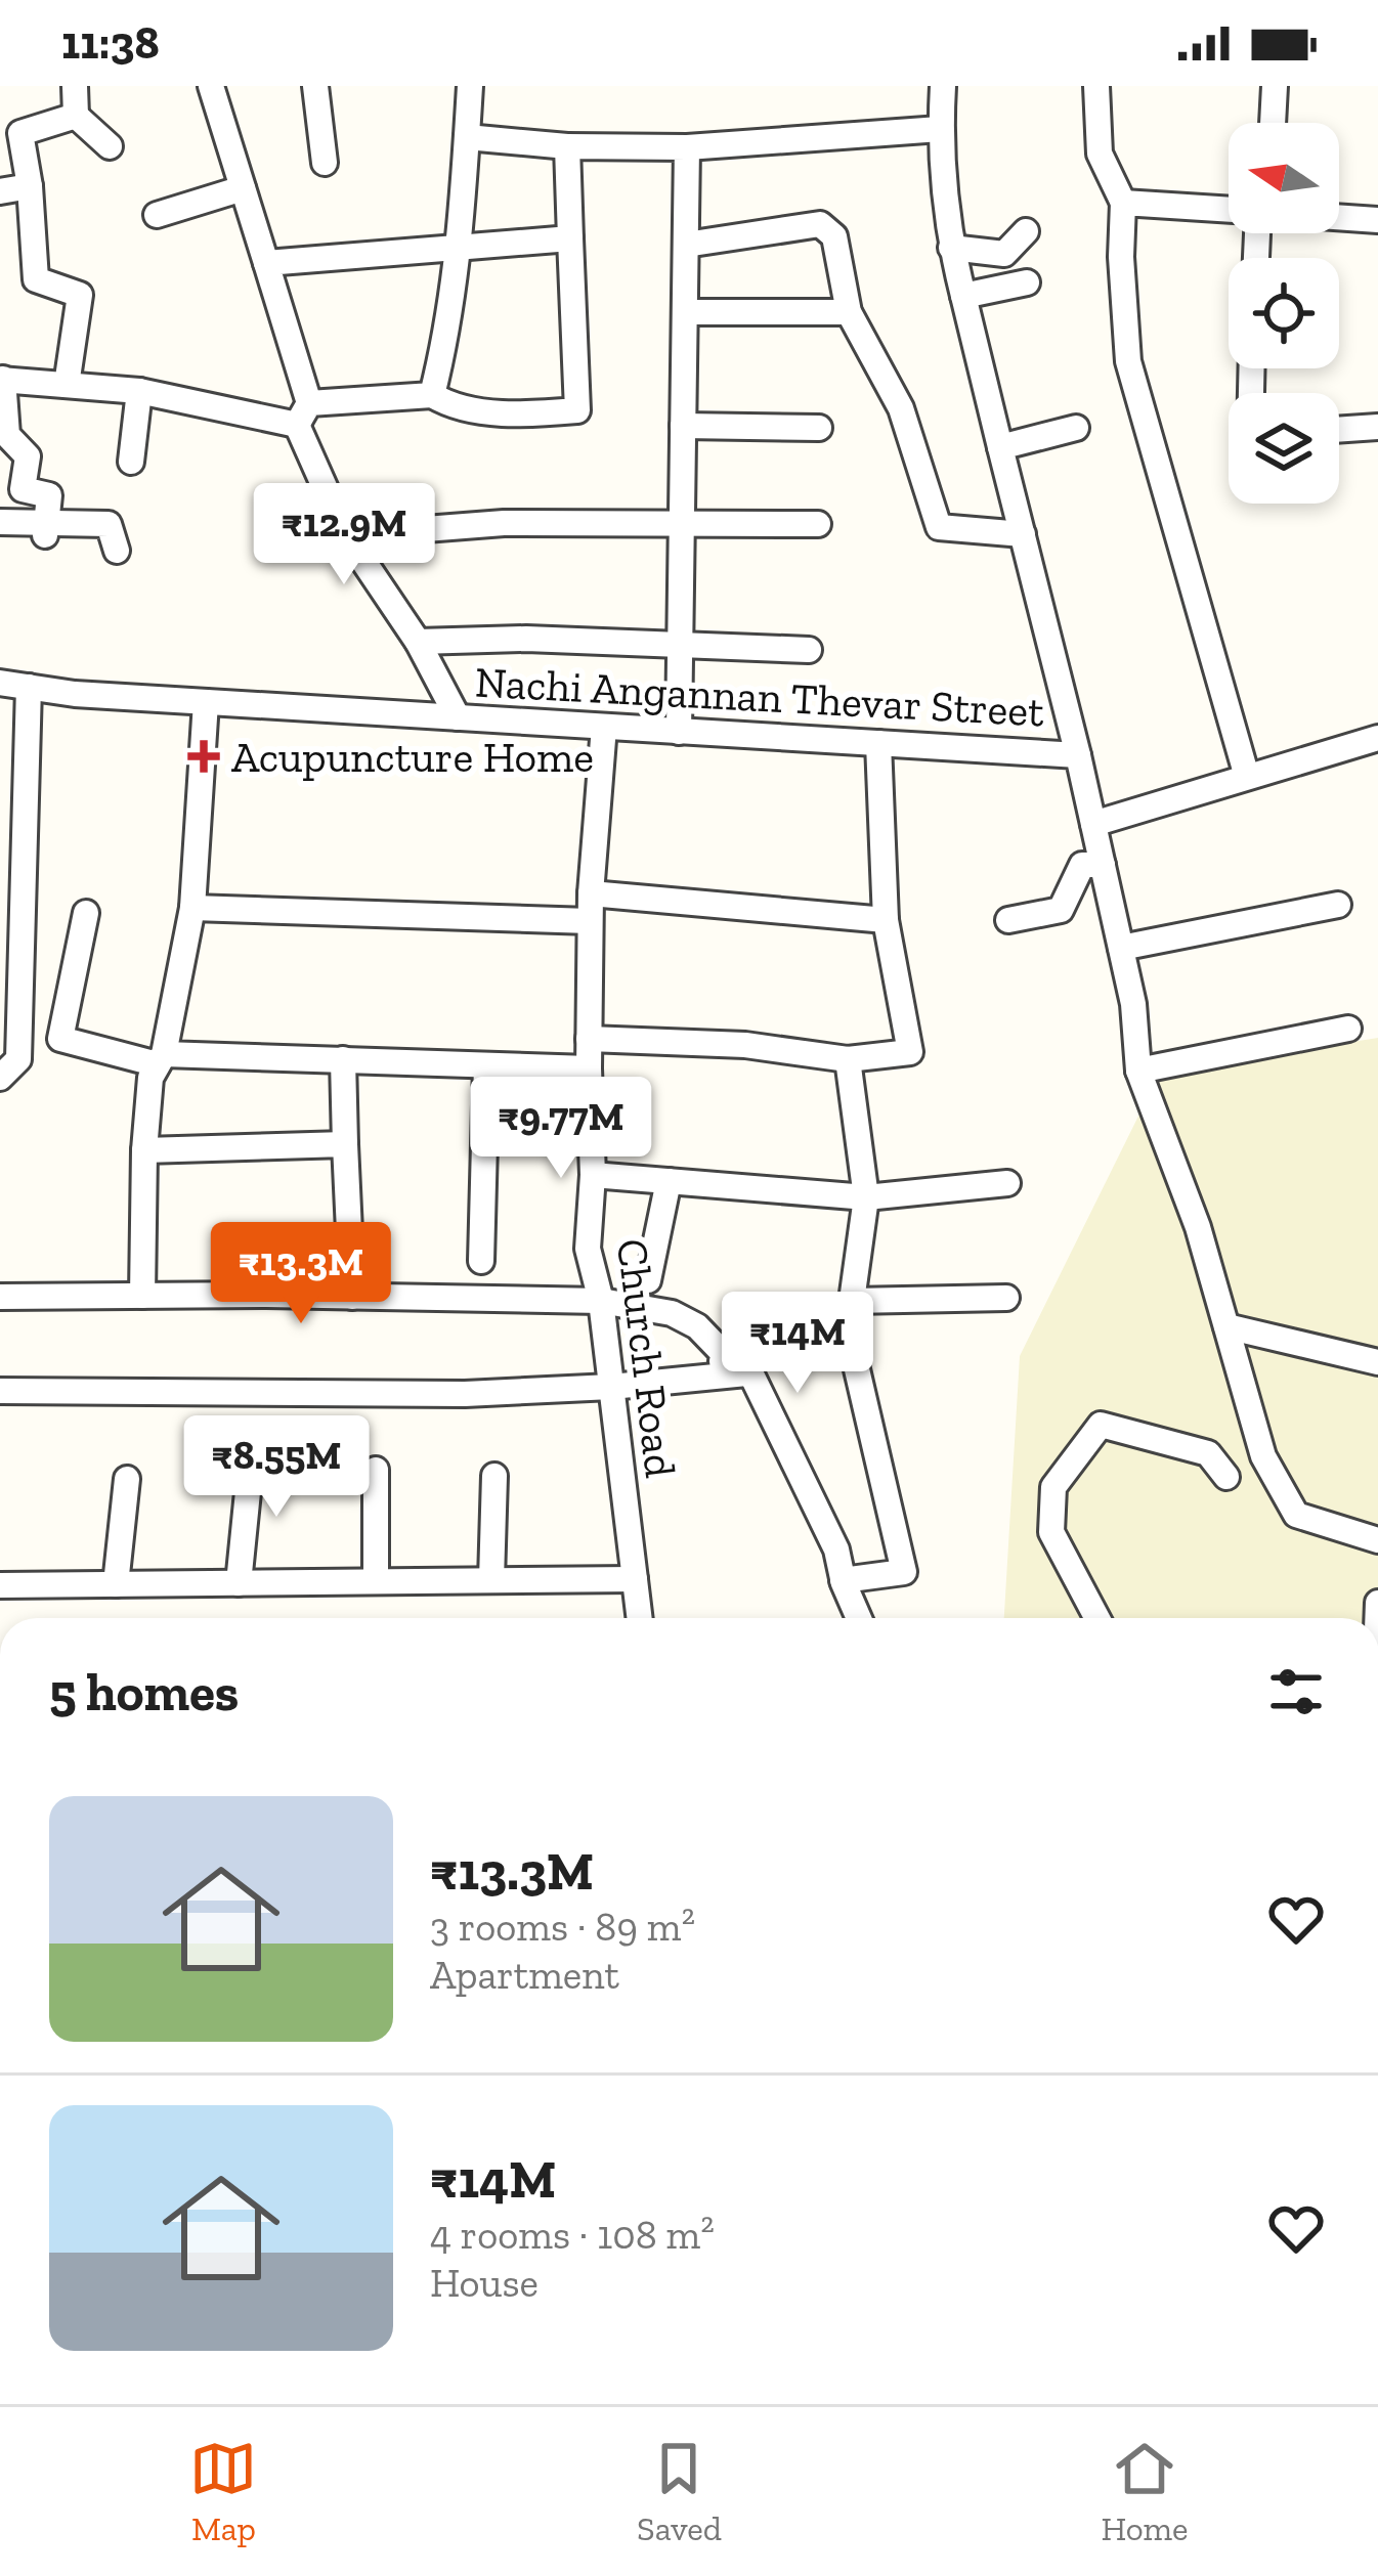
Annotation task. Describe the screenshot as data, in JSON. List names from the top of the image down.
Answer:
{
  "streets": {
    "street": ["Nachi Angannan Thevar Street", "Church Road"]
  },
  "crossings": [
    ["Nachi Angannan Thevar Street", "Church Road"]
  ],
  "places": {
    "health": ["Acupuncture Home"]
  },
  "north": "left",
  "page": {
    "status": "11:38",
    "price": [
      "₹12.9M",
      "₹9.77M",
      "₹13.3M",
      "₹14M",
      "₹8.55M"
    ],
    "heading": "5 homes",
    "list": [
      {
        "name": "₹13.3M",
        "note": "3 rooms · 89 m² · Apartment"
      },
      {
        "name": "₹14M",
        "note": "4 rooms · 108 m² · House"
      }
    ],
    "tabs": ["Map", "Saved", "Home"]
  }
}
